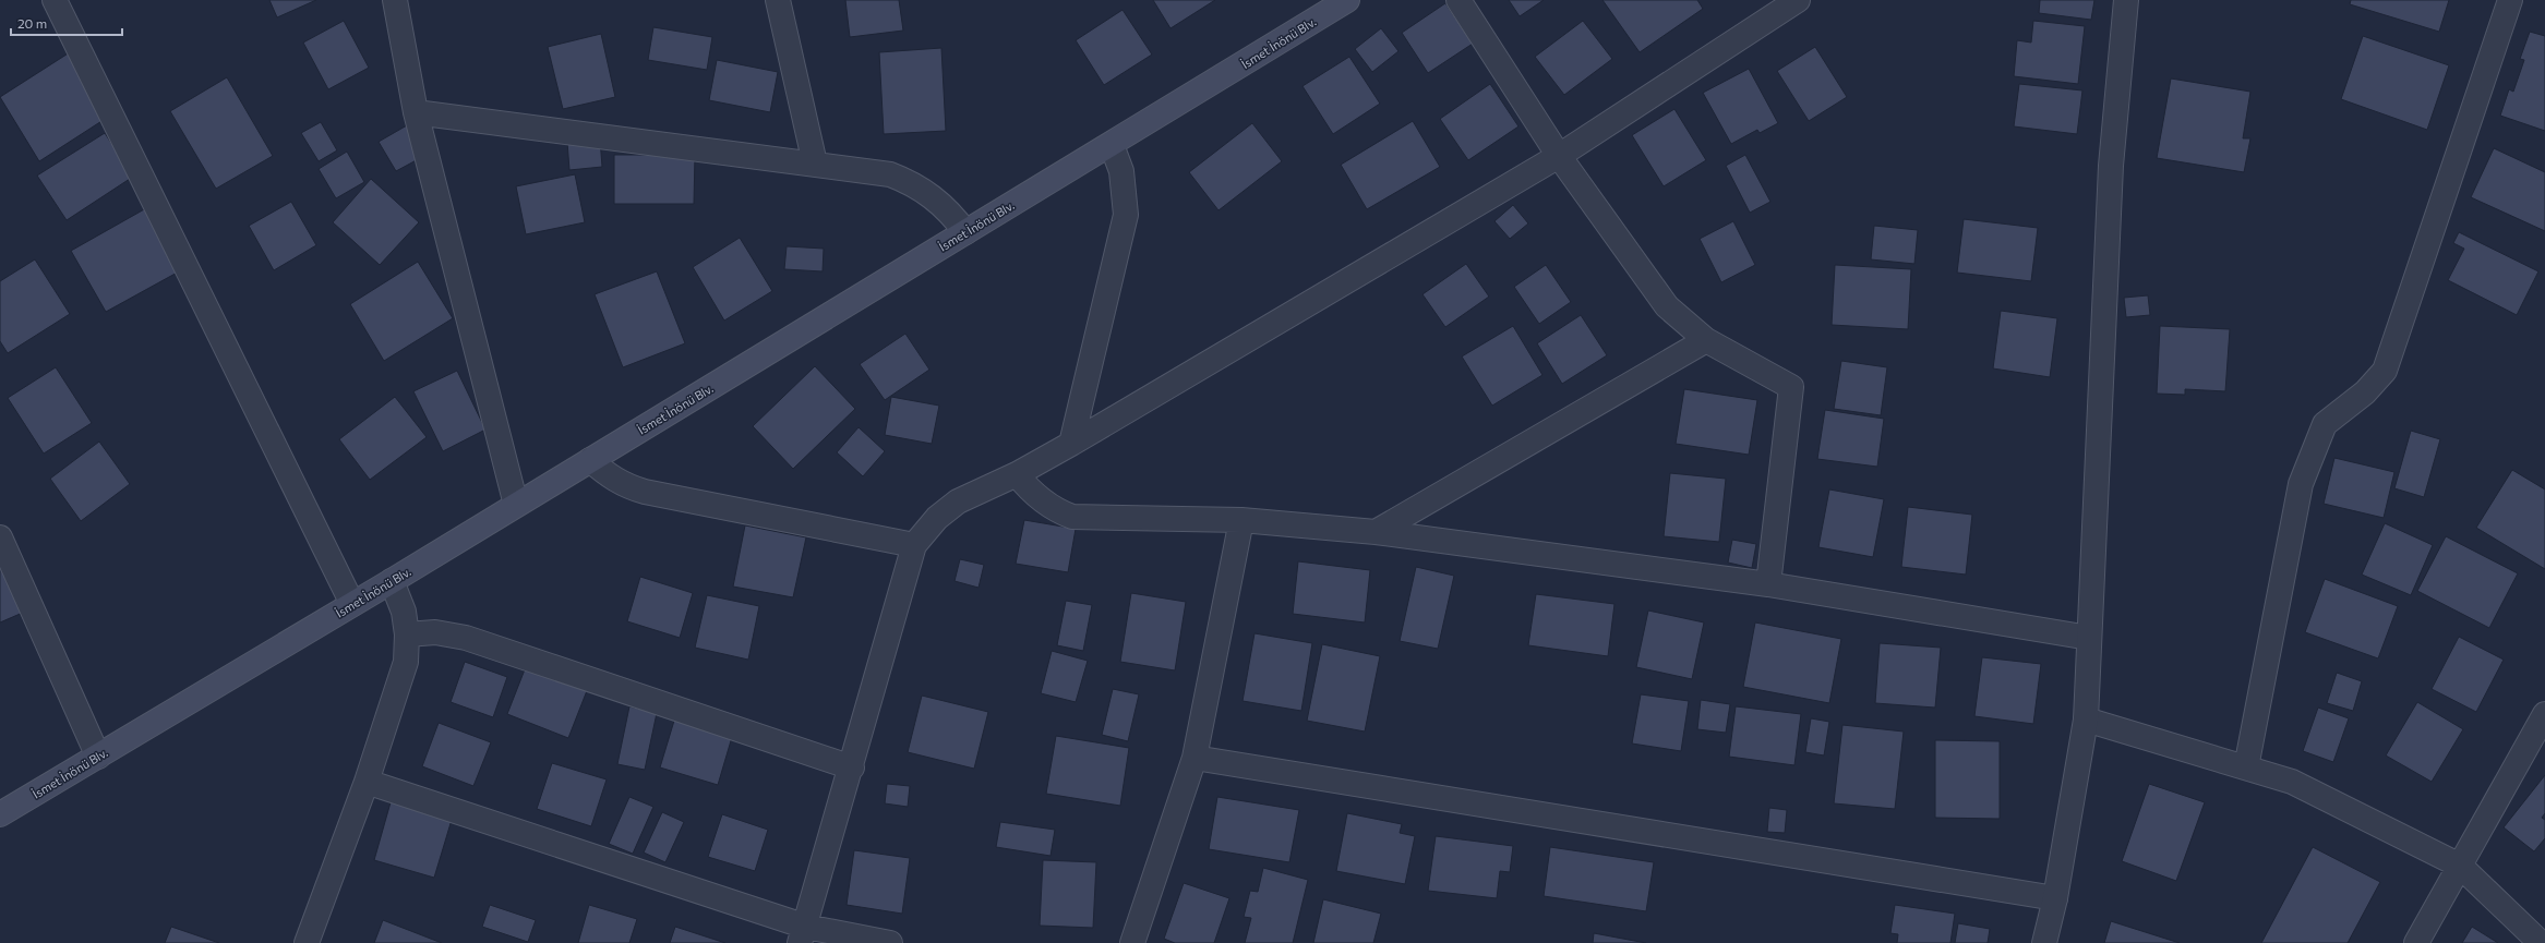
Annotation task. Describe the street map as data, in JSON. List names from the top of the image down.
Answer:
{
  "streets": {
    "main road": ["İsmet İnönü Blv."]
  },
  "scale_bar": "20 m"
}
